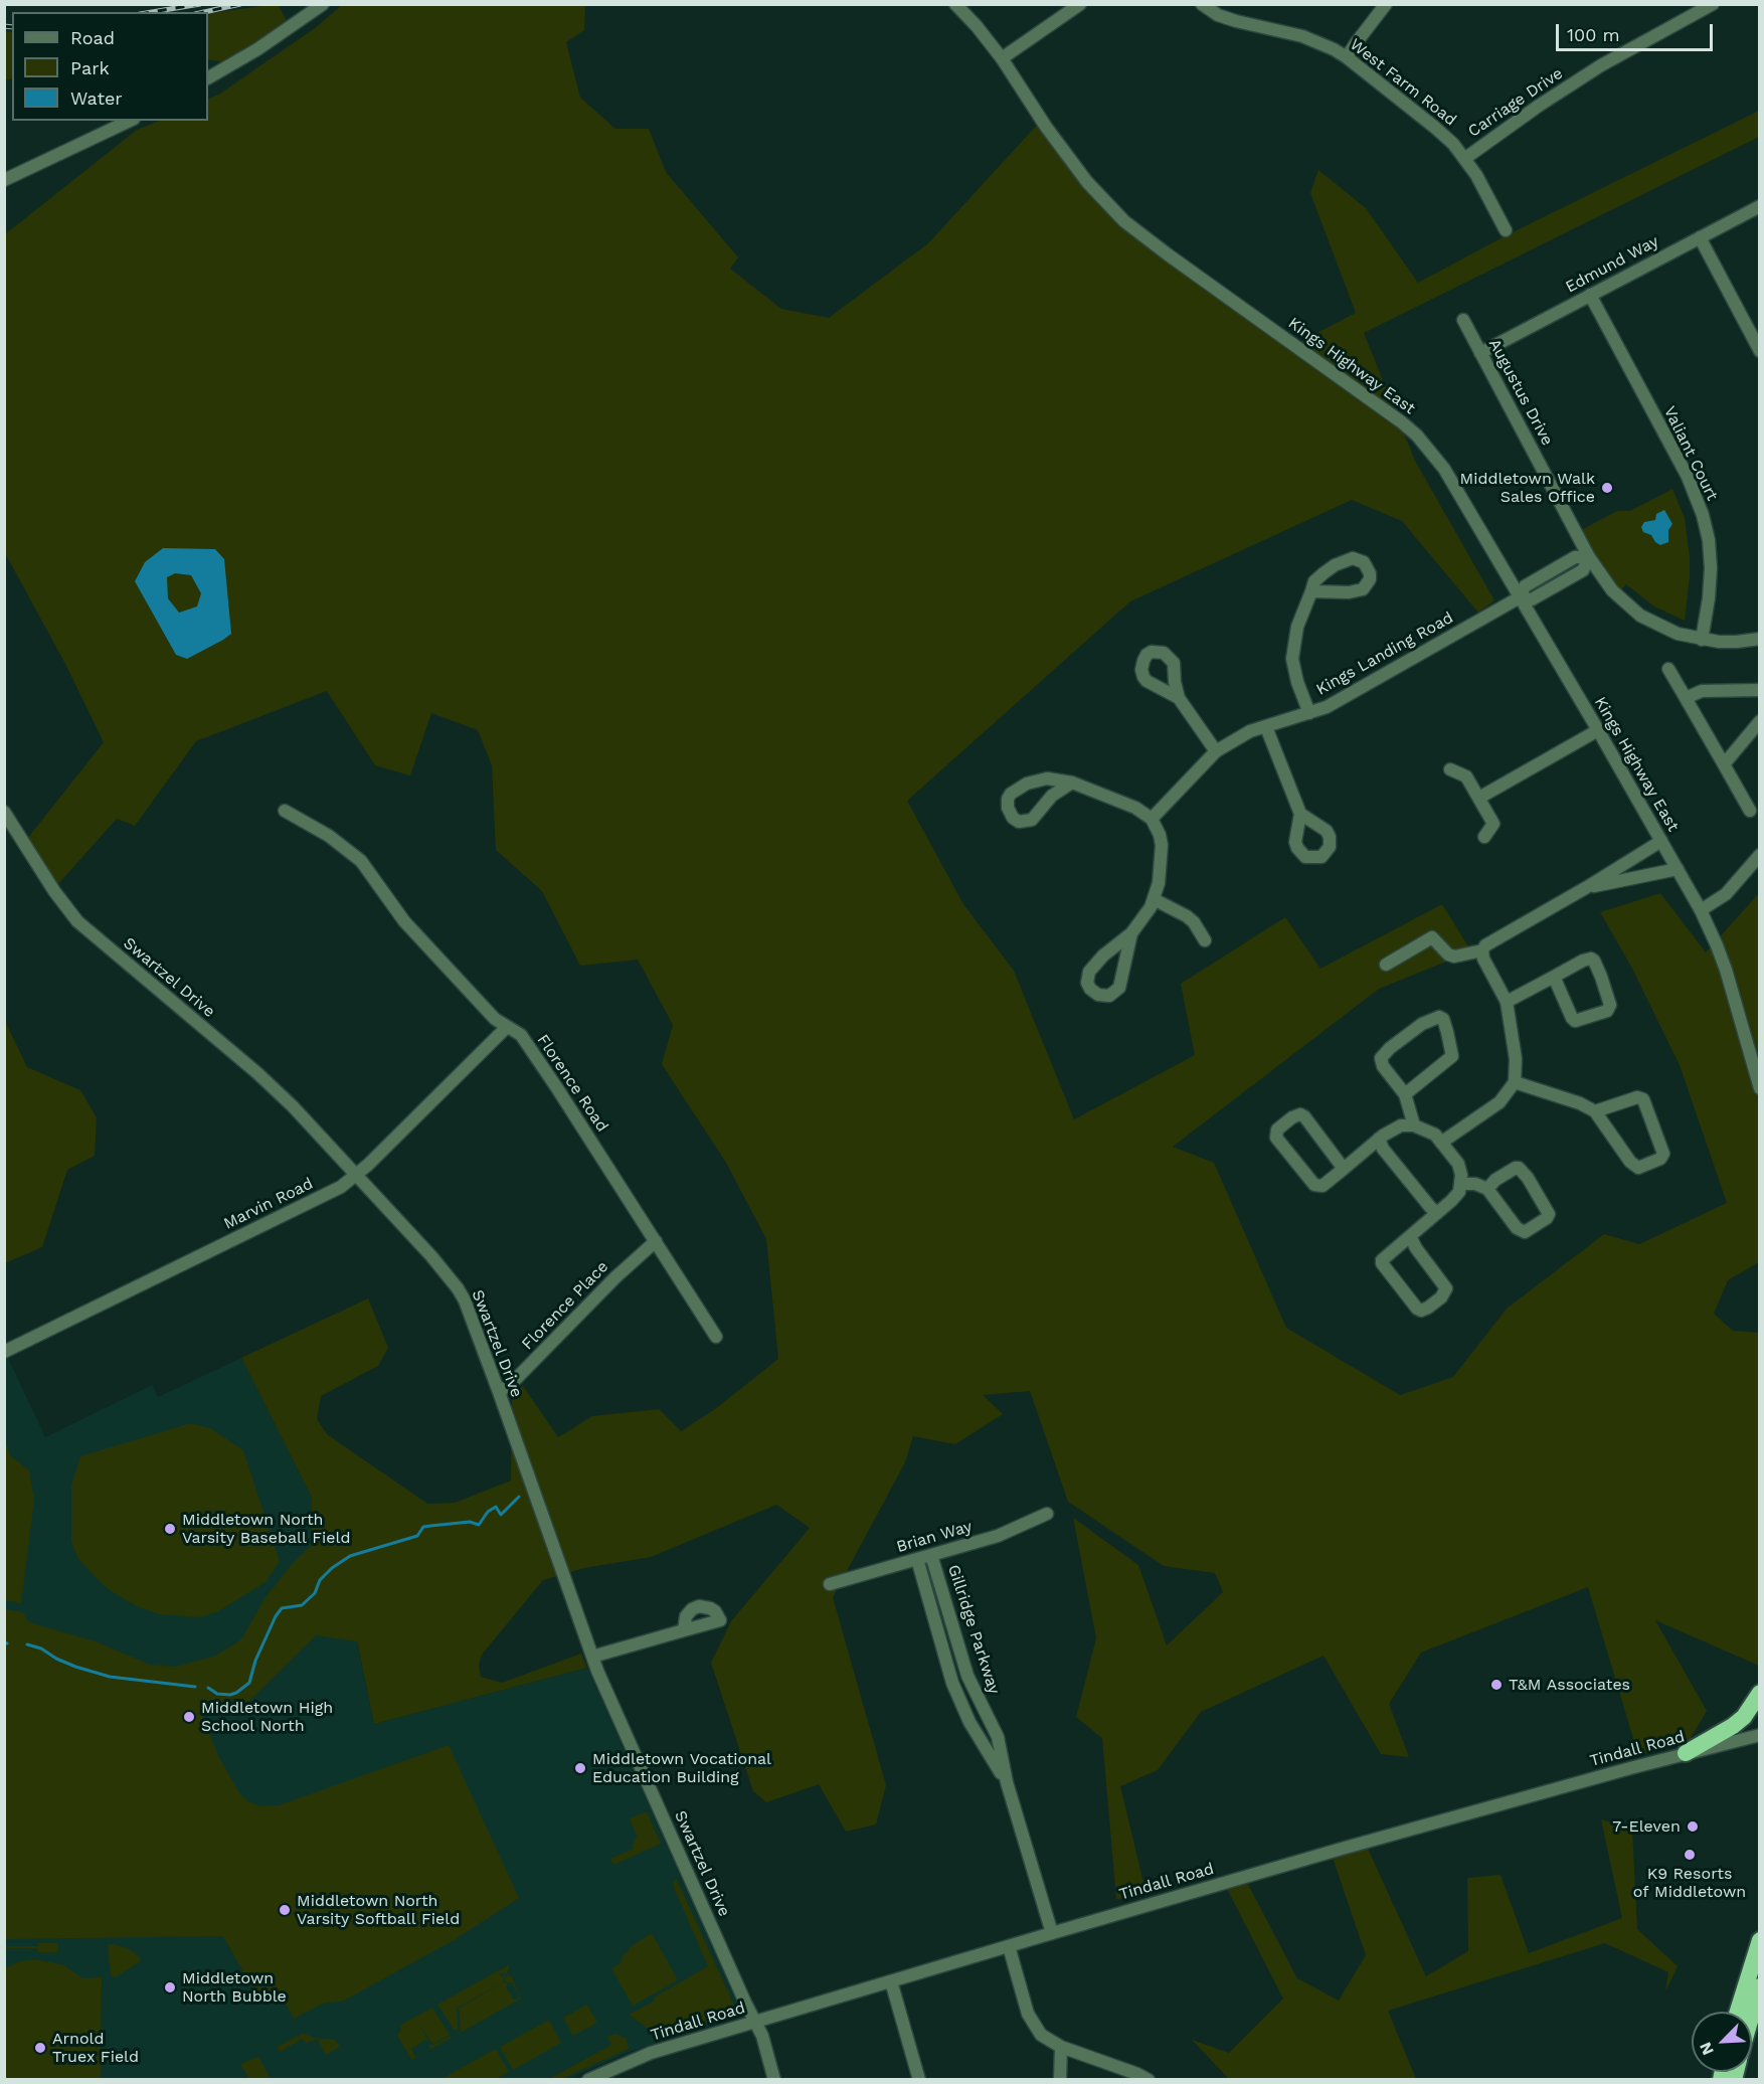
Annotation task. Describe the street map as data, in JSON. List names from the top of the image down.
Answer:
{
  "streets": {
    "street": [
      "West Farm Road",
      "Carriage Drive",
      "Edmund Way",
      "Kings Highway East",
      "Augustus Drive",
      "Valiant Court",
      "Kings Landing Road",
      "Swartzel Drive",
      "Florence Road",
      "Marvin Road",
      "Florence Place",
      "Brian Way",
      "Gillridge Parkway",
      "Tindall Road"
    ]
  },
  "crossings": [
    ["West Farm Road", "Carriage Drive"],
    ["Edmund Way", "Augustus Drive"],
    ["Edmund Way", "Valiant Court"],
    ["Kings Highway East", "Kings Landing Road"],
    ["Augustus Drive", "Valiant Court"],
    ["Augustus Drive", "Kings Landing Road"],
    ["Swartzel Drive", "Marvin Road"],
    ["Swartzel Drive", "Florence Place"],
    ["Swartzel Drive", "Tindall Road"],
    ["Florence Road", "Marvin Road"],
    ["Florence Road", "Florence Place"],
    ["Brian Way", "Gillridge Parkway"],
    ["Gillridge Parkway", "Tindall Road"]
  ],
  "places": [
    "Middletown Walk Sales Office",
    "Middletown North Varsity Baseball Field",
    "T&M Associates",
    "Middletown High School North",
    "Middletown Vocational Education Building",
    "7-Eleven",
    "K9 Resorts of Middletown",
    "Middletown North Varsity Softball Field",
    "Middletown North Bubble",
    "Arnold Truex Field"
  ],
  "legend": ["Road", "Park", "Water"],
  "scale_bar": "100 m",
  "north": "bottom left"
}
